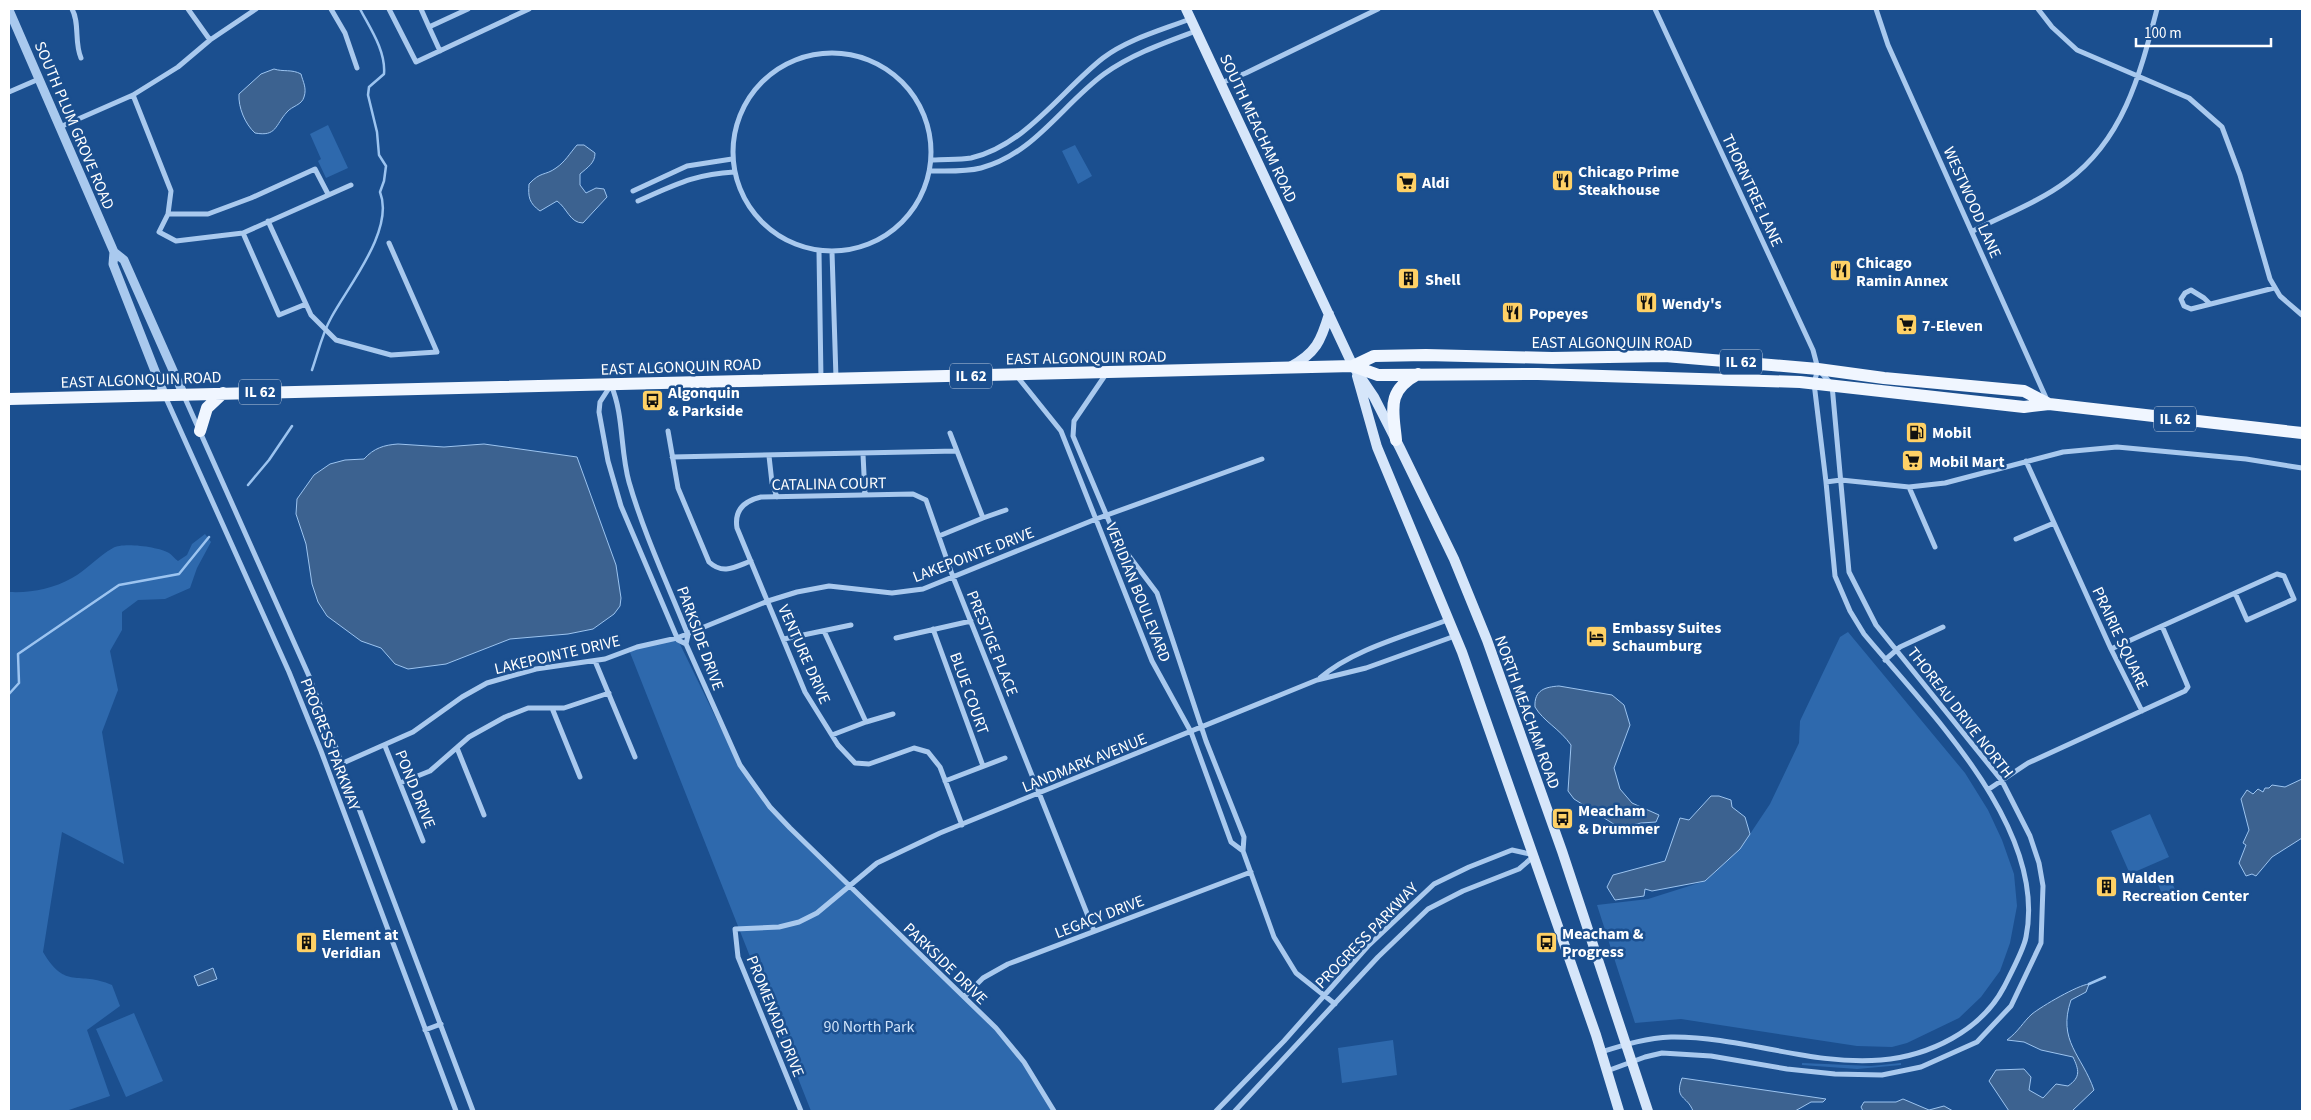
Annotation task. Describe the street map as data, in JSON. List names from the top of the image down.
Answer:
{
  "streets": {
    "main road": [
      "SOUTH MEACHAM ROAD",
      "EAST ALGONQUIN ROAD",
      "IL 62",
      "NORTH MEACHAM ROAD"
    ],
    "street": [
      "SOUTH PLUM GROVE ROAD",
      "THORNTREE LANE",
      "WESTWOOD LANE",
      "CATALINA COURT",
      "LAKEPOINTE DRIVE",
      "VERIDIAN BOULEVARD",
      "PARKSIDE DRIVE",
      "PRAIRIE SQUARE",
      "PRESTIGE PLACE",
      "VENTURE DRIVE",
      "BLUE COURT",
      "THOREAU DRIVE NORTH",
      "PROGRESS PARKWAY",
      "LANDMARK AVENUE",
      "POND DRIVE",
      "LEGACY DRIVE",
      "PROMENADE DRIVE"
    ]
  },
  "crossings": [
    ["SOUTH PLUM GROVE ROAD", "EAST ALGONQUIN ROAD"],
    ["SOUTH PLUM GROVE ROAD", "PROGRESS PARKWAY"],
    ["SOUTH MEACHAM ROAD", "NORTH MEACHAM ROAD"],
    ["THORNTREE LANE", "EAST ALGONQUIN ROAD"],
    ["WESTWOOD LANE", "EAST ALGONQUIN ROAD"],
    ["EAST ALGONQUIN ROAD", "VERIDIAN BOULEVARD"],
    ["EAST ALGONQUIN ROAD", "PARKSIDE DRIVE"],
    ["EAST ALGONQUIN ROAD", "NORTH MEACHAM ROAD"],
    ["EAST ALGONQUIN ROAD", "THOREAU DRIVE NORTH"],
    ["EAST ALGONQUIN ROAD", "PROGRESS PARKWAY"],
    ["CATALINA COURT", "PRESTIGE PLACE"],
    ["CATALINA COURT", "VENTURE DRIVE"],
    ["LAKEPOINTE DRIVE", "VERIDIAN BOULEVARD"],
    ["LAKEPOINTE DRIVE", "PARKSIDE DRIVE"],
    ["LAKEPOINTE DRIVE", "PRESTIGE PLACE"],
    ["LAKEPOINTE DRIVE", "VENTURE DRIVE"],
    ["LAKEPOINTE DRIVE", "PROGRESS PARKWAY"],
    ["LAKEPOINTE DRIVE", "POND DRIVE"],
    ["VERIDIAN BOULEVARD", "PROGRESS PARKWAY"],
    ["VERIDIAN BOULEVARD", "LANDMARK AVENUE"],
    ["VERIDIAN BOULEVARD", "LEGACY DRIVE"],
    ["PARKSIDE DRIVE", "LANDMARK AVENUE"],
    ["PARKSIDE DRIVE", "LEGACY DRIVE"],
    ["PRESTIGE PLACE", "LANDMARK AVENUE"],
    ["PRESTIGE PLACE", "LEGACY DRIVE"],
    ["VENTURE DRIVE", "LANDMARK AVENUE"],
    ["NORTH MEACHAM ROAD", "THOREAU DRIVE NORTH"],
    ["NORTH MEACHAM ROAD", "PROGRESS PARKWAY"],
    ["NORTH MEACHAM ROAD", "LANDMARK AVENUE"],
    ["LANDMARK AVENUE", "PROMENADE DRIVE"]
  ],
  "parks": ["90 North Park"],
  "places": {
    "restaurant": [
      "Chicago Prime Steakhouse",
      "Chicago Ramin Annex",
      "Wendy's",
      "Popeyes"
    ],
    "supermarket": ["Aldi", "7-Eleven", "Mobil Mart"],
    "building": ["Shell", "Walden Recreation Center", "Element at Veridian"],
    "bus stop": ["Algonquin & Parkside", "Meacham & Drummer", "Meacham & Progress"],
    "fuel station": ["Mobil"],
    "hotel": ["Embassy Suites Schaumburg"]
  },
  "scale_bar": "100 m"
}
